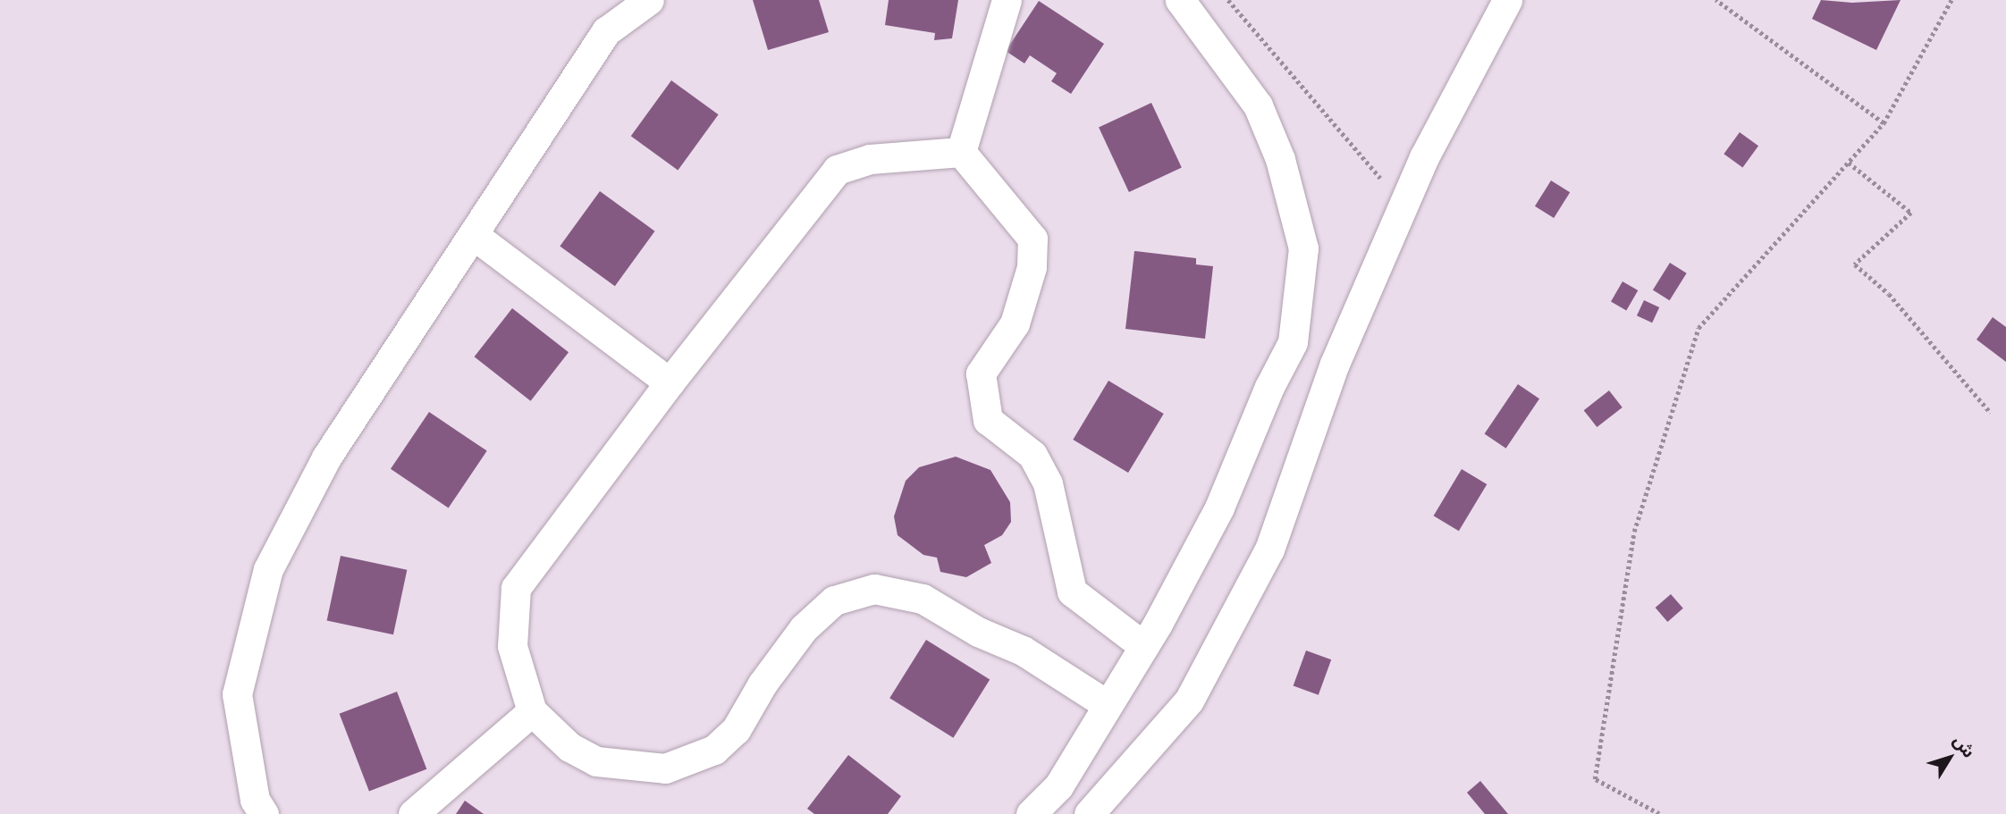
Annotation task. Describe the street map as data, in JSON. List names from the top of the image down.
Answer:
{
  "north": "top right"
}
